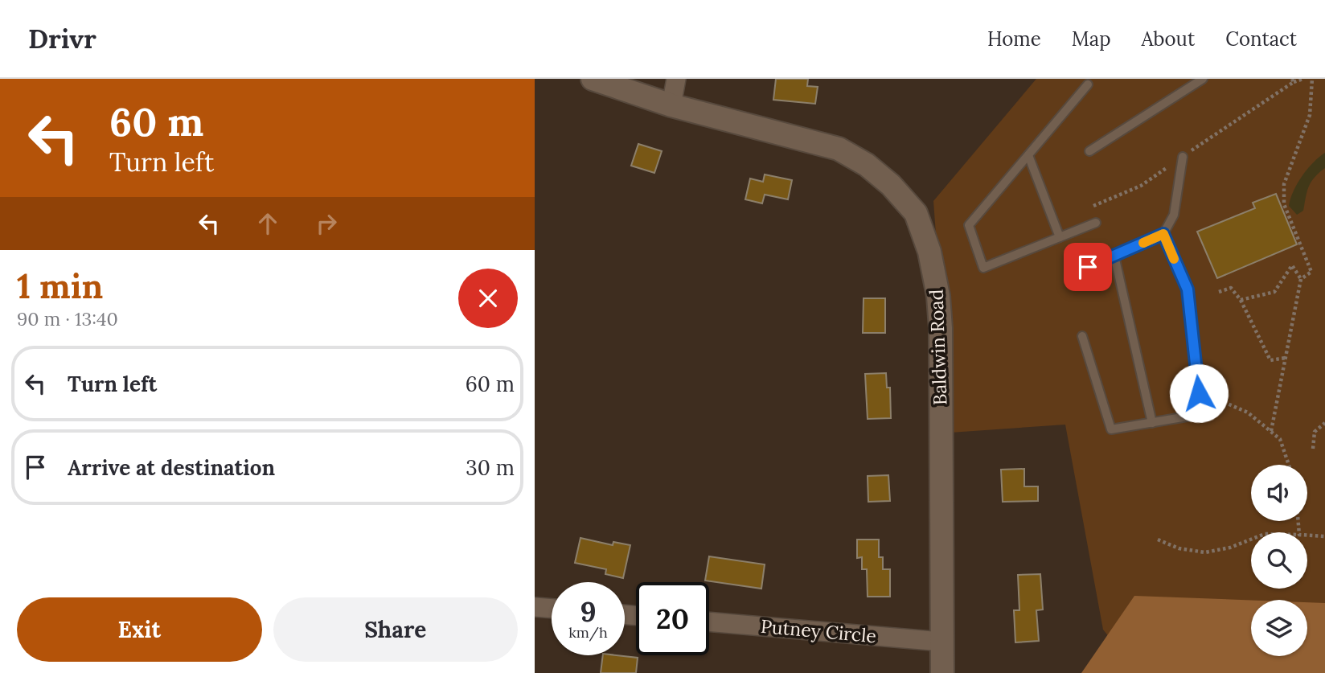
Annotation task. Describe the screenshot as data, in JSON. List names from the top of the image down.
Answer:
{
  "streets": {
    "street": ["Baldwin Road", "Putney Circle"]
  },
  "crossings": [
    ["Baldwin Road", "Putney Circle"]
  ],
  "page": {
    "header": "Drivr",
    "nav": [
      "Home",
      "Map",
      "About",
      "Contact"
    ],
    "turn": ["60 m", "Turn left"],
    "heading": ["1 min", "90 m · 13:40"],
    "list": [
      {
        "name": "Turn left",
        "value": "60 m"
      },
      {
        "name": "Arrive at destination",
        "value": "30 m"
      }
    ],
    "speed": "9 km/h",
    "limit": "20",
    "buttons": ["Exit", "Share"]
  }
}
